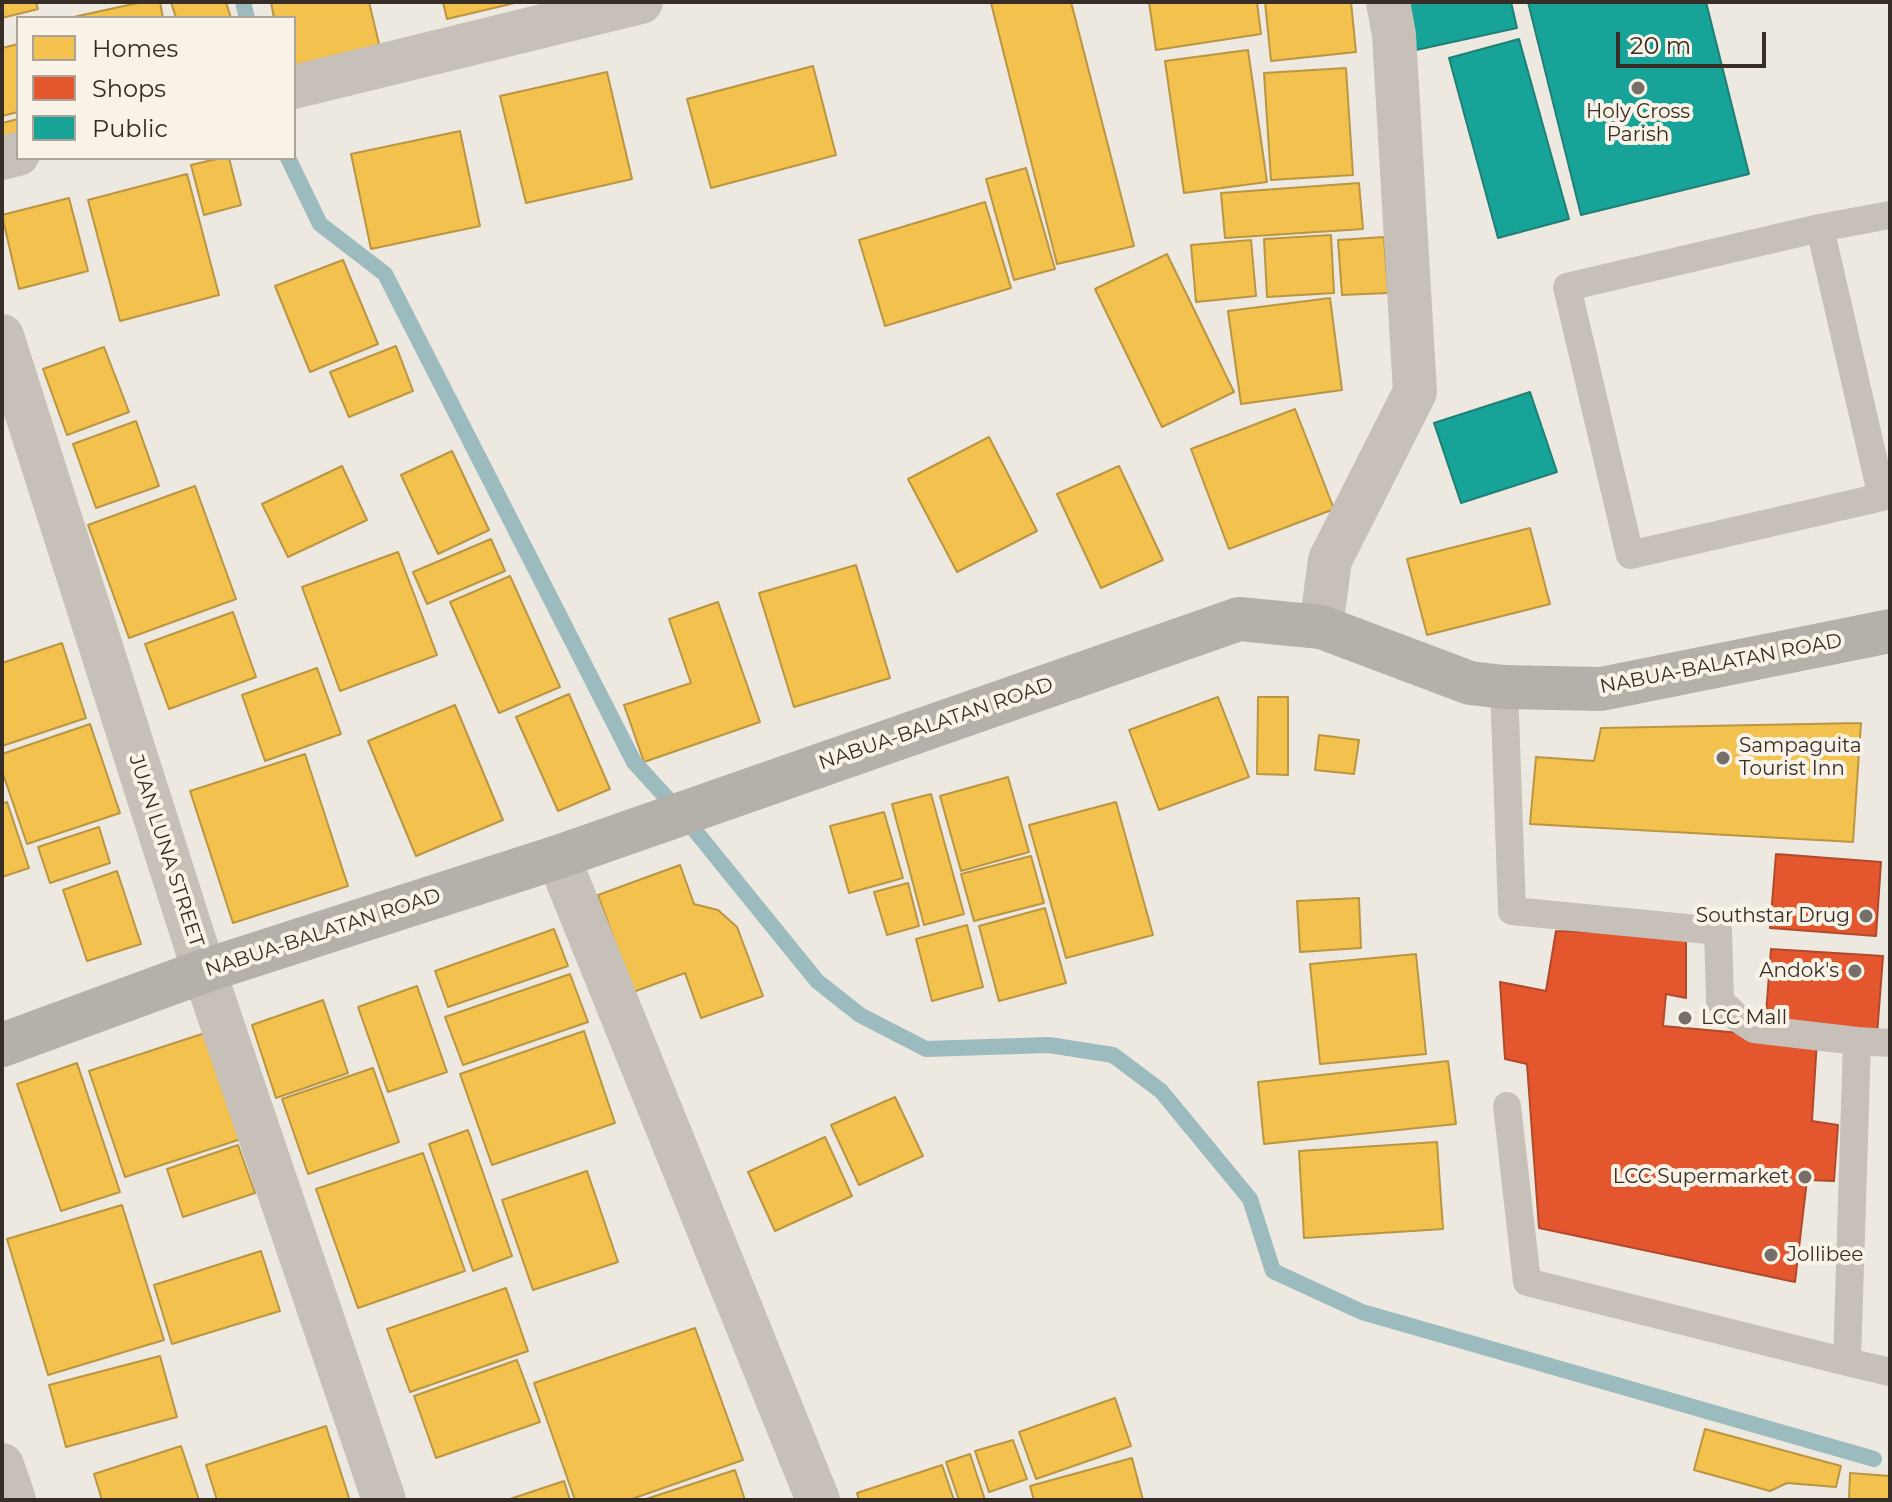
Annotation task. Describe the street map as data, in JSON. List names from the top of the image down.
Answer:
{
  "streets": {
    "main road": ["NABUA-BALATAN ROAD"],
    "street": ["JUAN LUNA STREET"]
  },
  "crossings": [
    ["NABUA-BALATAN ROAD", "JUAN LUNA STREET"]
  ],
  "places": [
    "Holy Cross Parish",
    "Sampaguita Tourist Inn",
    "Southstar Drug",
    "Andok's",
    "LCC Mall",
    "LCC Supermarket",
    "Jollibee"
  ],
  "legend": ["Homes", "Shops", "Public"],
  "scale_bar": "20 m"
}
